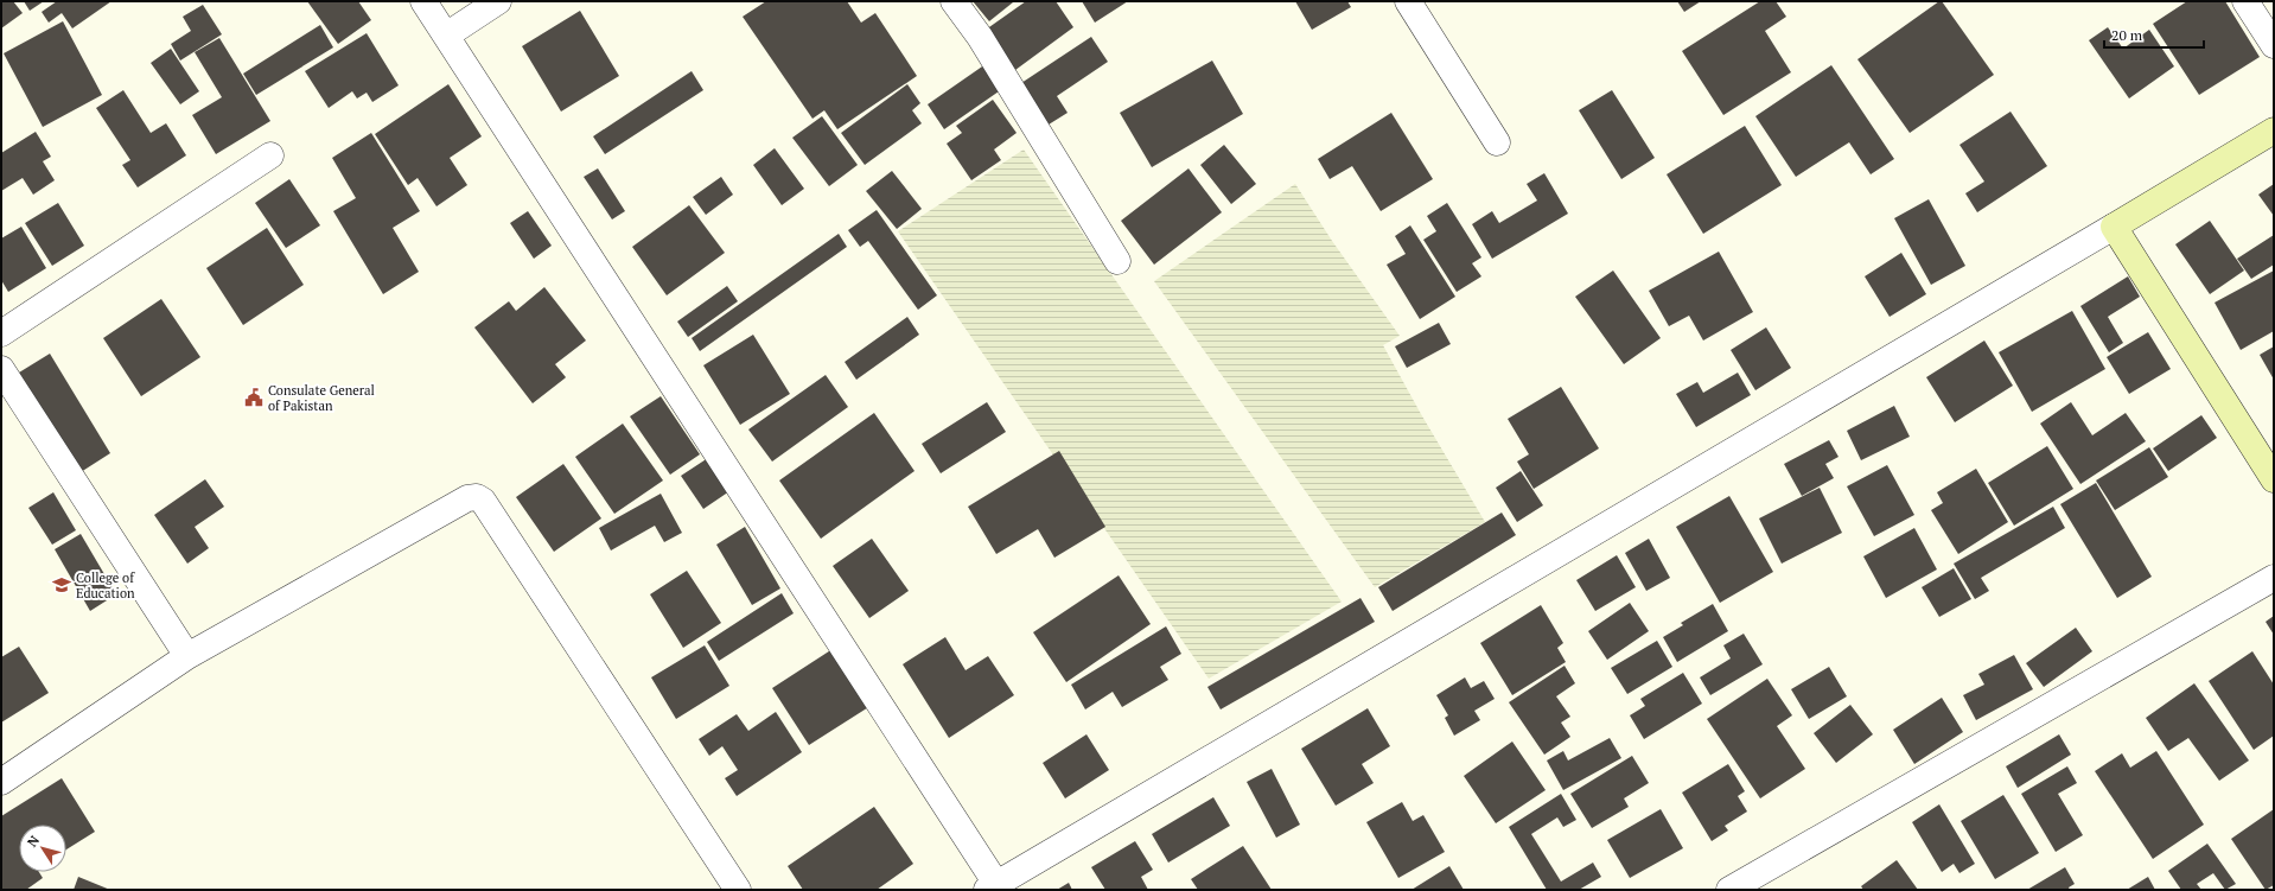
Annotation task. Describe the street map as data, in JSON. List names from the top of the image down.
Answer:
{
  "places": {
    "public building": ["Consulate General of Pakistan"],
    "school or university": ["College of Education"]
  },
  "scale_bar": "20 m",
  "north": "top left"
}
